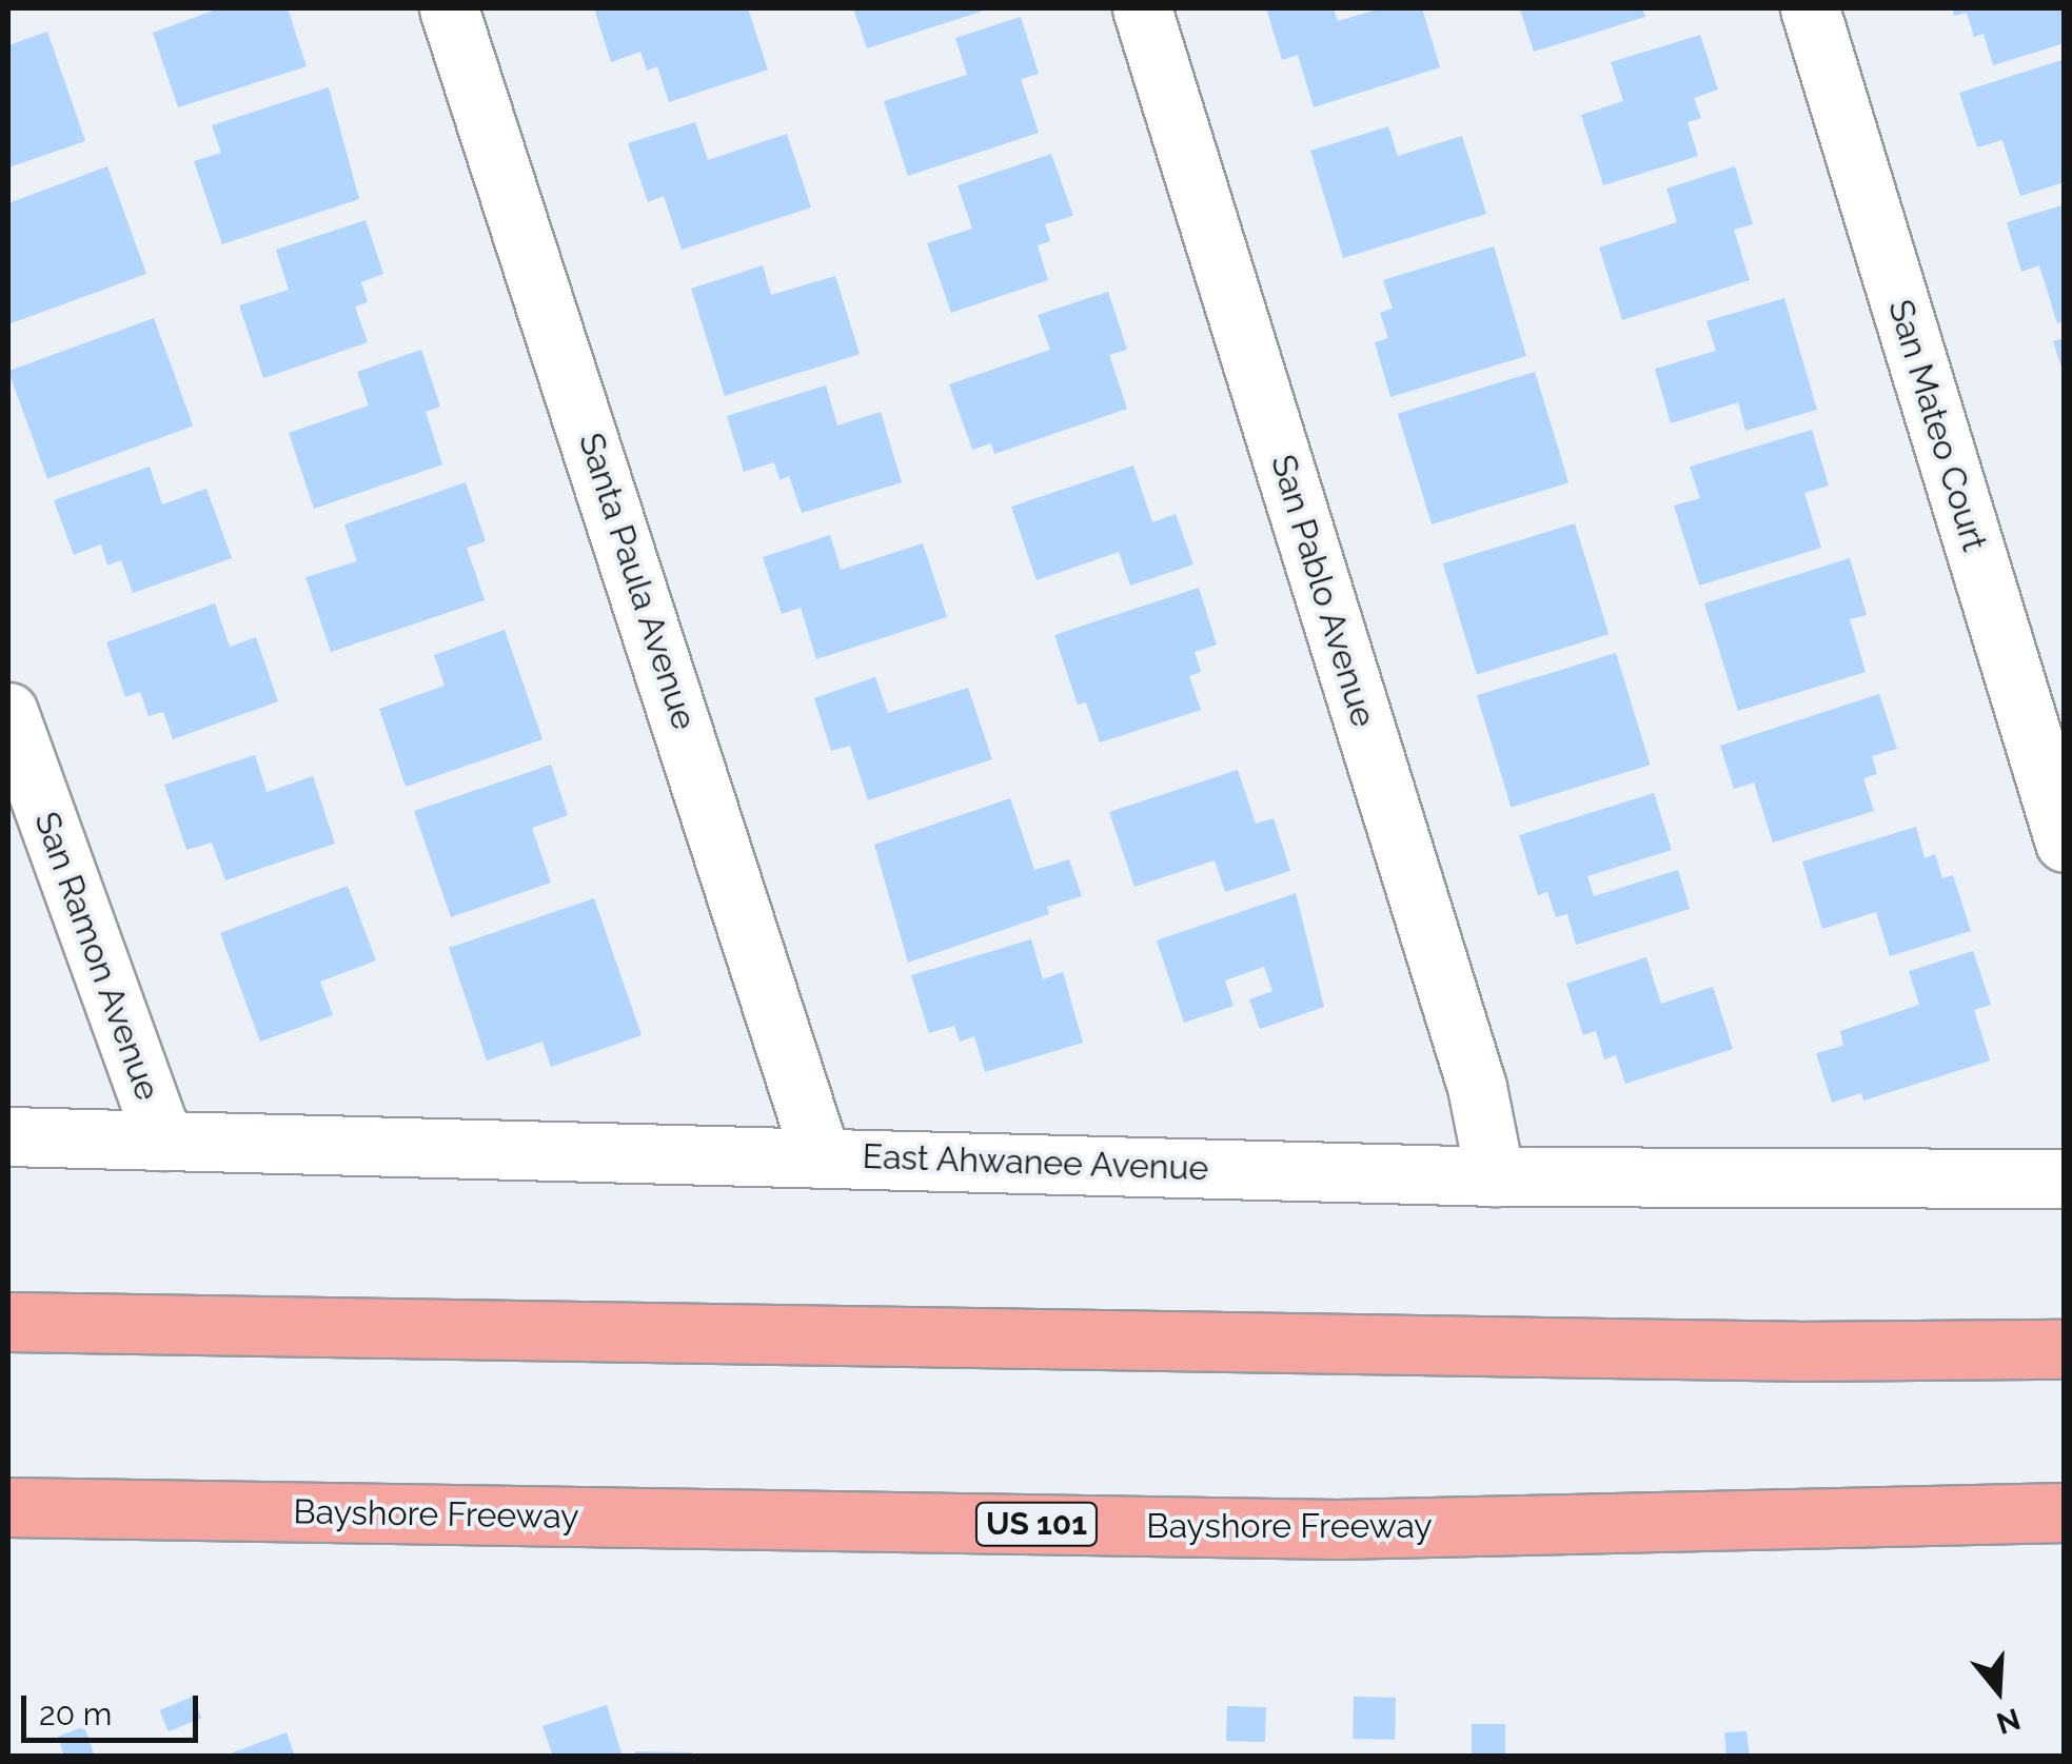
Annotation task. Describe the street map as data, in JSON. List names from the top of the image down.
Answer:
{
  "streets": {
    "highway": ["Bayshore Freeway", "US 101"],
    "street": [
      "San Mateo Court",
      "Santa Paula Avenue",
      "San Pablo Avenue",
      "San Ramon Avenue",
      "East Ahwanee Avenue"
    ]
  },
  "crossings": [
    ["Santa Paula Avenue", "East Ahwanee Avenue"],
    ["San Pablo Avenue", "East Ahwanee Avenue"],
    ["San Ramon Avenue", "East Ahwanee Avenue"]
  ],
  "scale_bar": "20 m",
  "north": "bottom"
}
